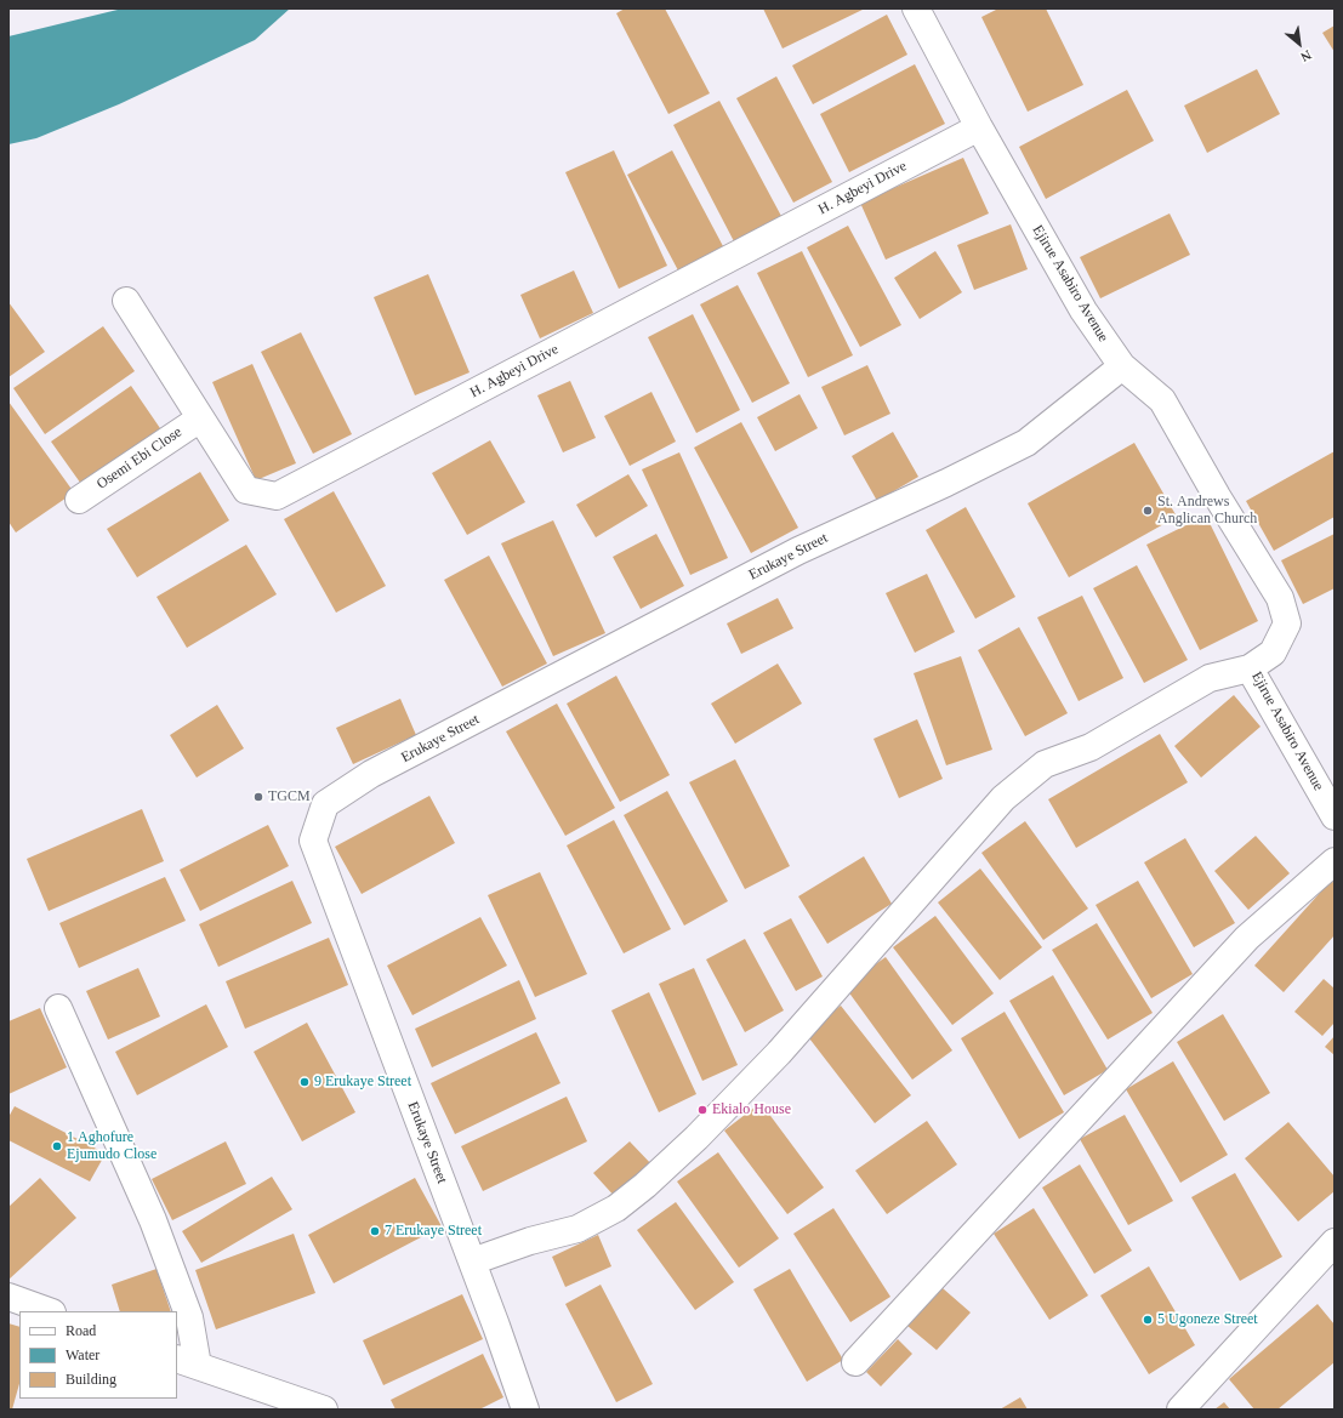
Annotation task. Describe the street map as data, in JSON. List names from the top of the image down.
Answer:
{
  "streets": {
    "street": [
      "H. Agbeyi Drive",
      "Ejirue Asabiro Avenue",
      "Osemi Ebi Close",
      "Erukaye Street"
    ]
  },
  "crossings": [
    ["H. Agbeyi Drive", "Ejirue Asabiro Avenue"],
    ["H. Agbeyi Drive", "Osemi Ebi Close"],
    ["Ejirue Asabiro Avenue", "Erukaye Street"]
  ],
  "places": [
    "St. Andrews Anglican Church",
    "TGCM",
    "9 Erukaye Street",
    "Ekialo House",
    "1 Aghofure Ejumudo Close",
    "7 Erukaye Street",
    "5 Ugoneze Street"
  ],
  "legend": ["Road", "Water", "Building"],
  "north": "bottom right"
}
